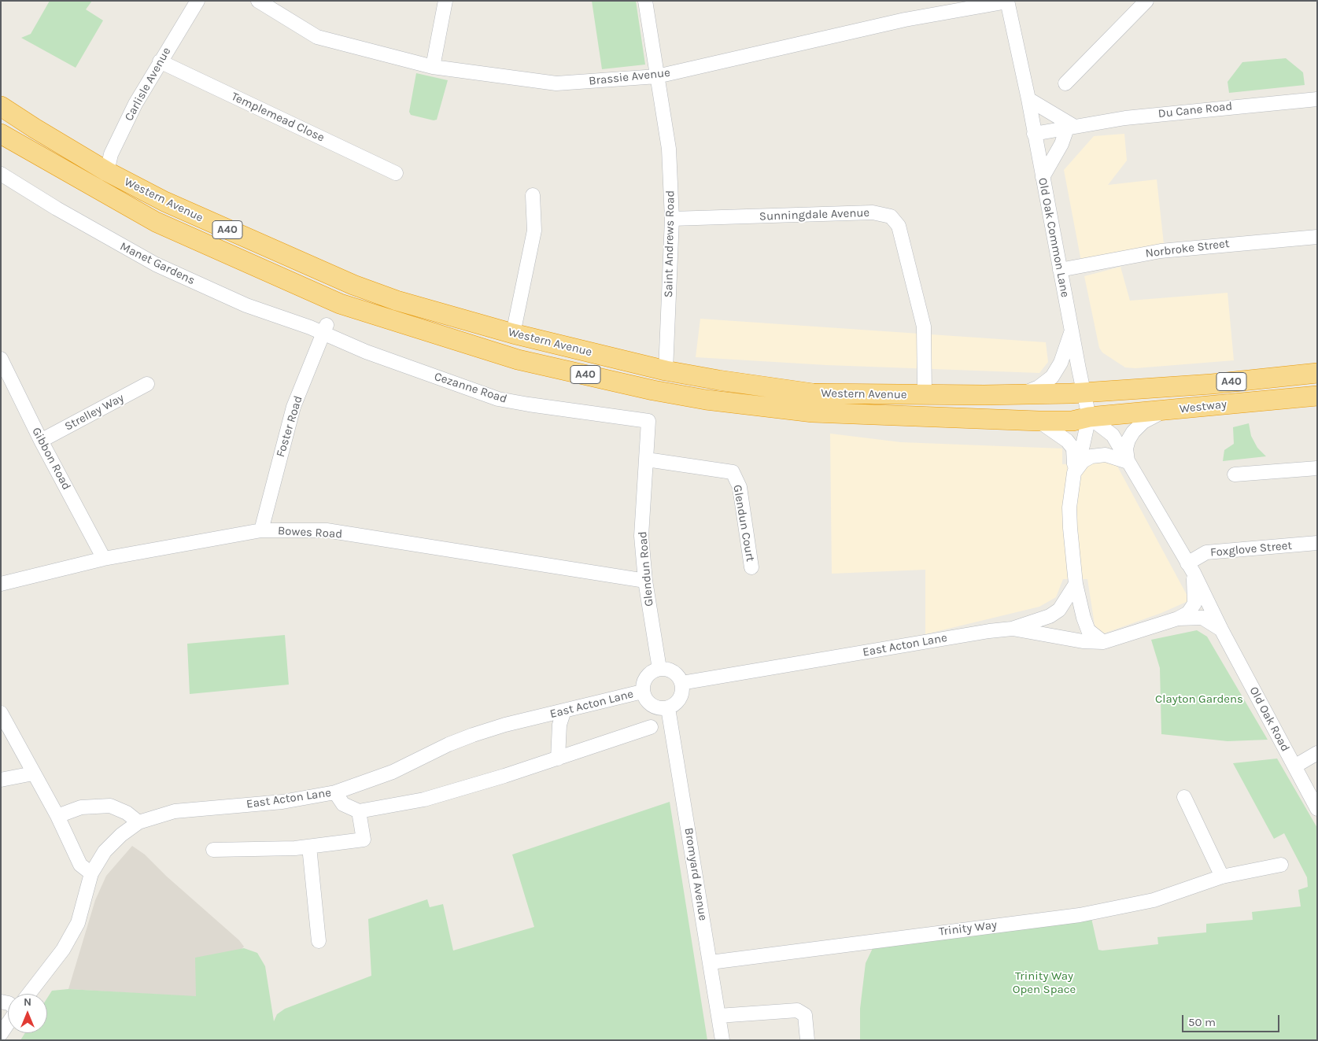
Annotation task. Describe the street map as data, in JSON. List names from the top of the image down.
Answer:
{
  "streets": {
    "highway": ["Western Avenue", "A40", "Westway"],
    "street": [
      "Brassie Avenue",
      "Carlisle Avenue",
      "Du Cane Road",
      "Templemead Close",
      "Sunningdale Avenue",
      "Old Oak Common Lane",
      "Saint Andrews Road",
      "Norbroke Street",
      "Manet Gardens",
      "Cezanne Road",
      "Strelley Way",
      "Foster Road",
      "Gibbon Road",
      "Glendun Court",
      "Bowes Road",
      "Foxglove Street",
      "Glendun Road",
      "East Acton Lane",
      "Old Oak Road",
      "Bromyard Avenue",
      "Trinity Way"
    ]
  },
  "crossings": [
    ["Brassie Avenue", "Old Oak Common Lane"],
    ["Brassie Avenue", "Saint Andrews Road"],
    ["Carlisle Avenue", "Templemead Close"],
    ["Carlisle Avenue", "Western Avenue"],
    ["Du Cane Road", "Old Oak Common Lane"],
    ["Western Avenue", "Sunningdale Avenue"],
    ["Western Avenue", "Old Oak Common Lane"],
    ["Western Avenue", "Saint Andrews Road"],
    ["Western Avenue", "Westway"],
    ["Western Avenue", "Old Oak Road"],
    ["Sunningdale Avenue", "Saint Andrews Road"],
    ["Old Oak Common Lane", "Norbroke Street"],
    ["Old Oak Common Lane", "Westway"],
    ["Old Oak Common Lane", "East Acton Lane"],
    ["Old Oak Common Lane", "Old Oak Road"],
    ["Manet Gardens", "Cezanne Road"],
    ["Manet Gardens", "Foster Road"],
    ["Cezanne Road", "Foster Road"],
    ["Cezanne Road", "Glendun Road"],
    ["Westway", "Old Oak Road"],
    ["Strelley Way", "Gibbon Road"],
    ["Foster Road", "Bowes Road"],
    ["Gibbon Road", "Bowes Road"],
    ["Glendun Court", "Glendun Road"],
    ["Bowes Road", "Glendun Road"],
    ["Foxglove Street", "Old Oak Road"],
    ["Glendun Road", "East Acton Lane"],
    ["Glendun Road", "Bromyard Avenue"],
    ["East Acton Lane", "Old Oak Road"],
    ["East Acton Lane", "Bromyard Avenue"],
    ["Bromyard Avenue", "Trinity Way"]
  ],
  "parks": ["Clayton Gardens", "Trinity Way Open Space"],
  "scale_bar": "50 m",
  "north": "top"
}
